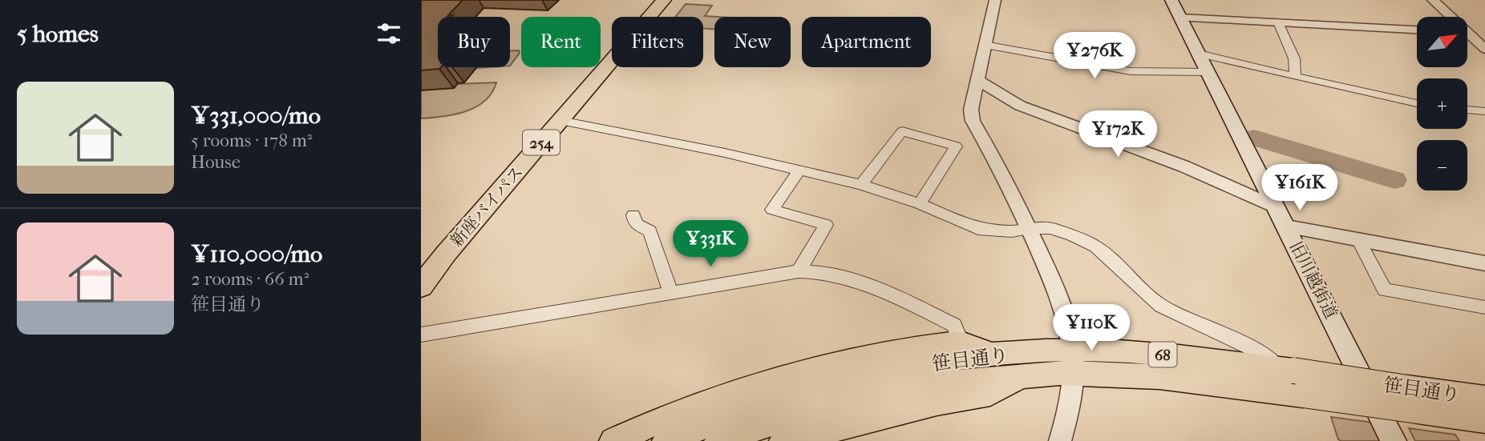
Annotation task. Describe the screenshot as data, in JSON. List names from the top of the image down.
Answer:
{
  "streets": {
    "highway": ["254", "新座バイパス"],
    "main road": ["旧川越街道", "68", "笹目通り"]
  },
  "north": "top right",
  "page": {
    "heading": "5 homes",
    "map_buttons": ["+", "−"],
    "chip": [
      "Buy",
      "Rent",
      "Filters",
      "New",
      "Apartment"
    ],
    "price": [
      "¥276K",
      "¥172K",
      "¥161K",
      "¥331K",
      "¥110K"
    ],
    "list": [
      {
        "name": "¥331,000/mo",
        "note": "5 rooms · 178 m² · House"
      },
      {
        "name": "¥110,000/mo",
        "note": "2 rooms · 66 m² · 笹目通り"
      }
    ]
  }
}
